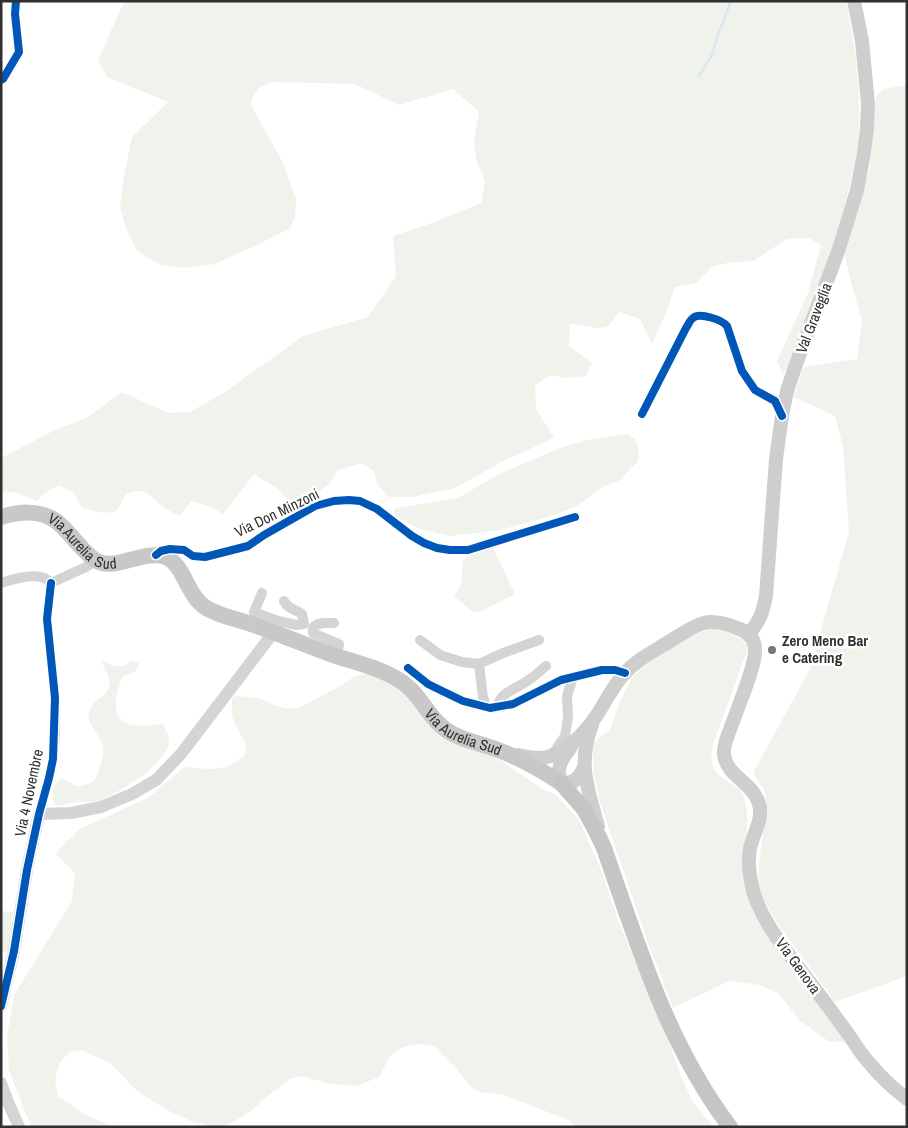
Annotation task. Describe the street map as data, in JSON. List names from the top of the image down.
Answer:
{
  "streets": {
    "main road": ["Val Graveglia", "Via Aurelia Sud", "Via Genova"],
    "street": ["Via Don Minzoni", "Via 4 Novembre"]
  },
  "crossings": [
    ["Val Graveglia", "Via Aurelia Sud"],
    ["Val Graveglia", "Via Genova"],
    ["Via Don Minzoni", "Via Aurelia Sud"],
    ["Via Aurelia Sud", "Via 4 Novembre"],
    ["Via Aurelia Sud", "Via Genova"]
  ],
  "places": ["Zero Meno Bar e Catering"]
}
